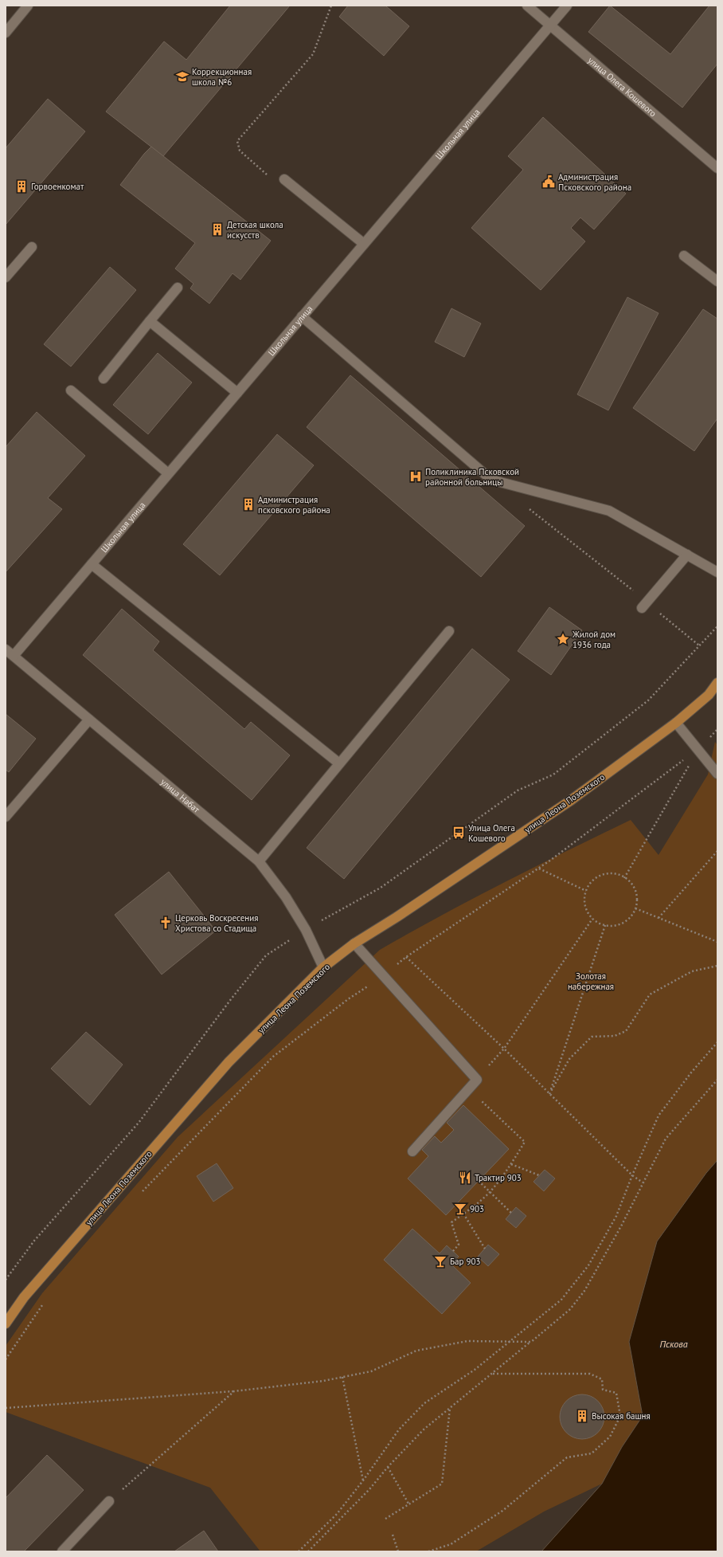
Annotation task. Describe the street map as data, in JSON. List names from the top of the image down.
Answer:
{
  "streets": {
    "main road": ["улица Леона Поземского"],
    "street": ["улица Олега Кошевого", "Школьная улица", "улица Набат"]
  },
  "crossings": [
    ["улица Олега Кошевого", "Школьная улица"],
    ["Школьная улица", "улица Набат"],
    ["улица Набат", "улица Леона Поземского"]
  ],
  "water": ["Пскова"],
  "parks": ["Золотая набережная"],
  "places": {
    "school or university": ["Коррекционная школа №6"],
    "public building": ["Администрация Псковского района"],
    "building": [
      "Горвоенкомат",
      "Детская школа искусств",
      "Администрация псковского района",
      "Высокая башня"
    ],
    "hospital": ["Поликлиника Псковской районной больницы"],
    "place": ["Жилой дом 1936 года"],
    "bus stop": ["Улица Олега Кошевого"],
    "church": ["Церковь Воскресения Христова со Стадища"],
    "restaurant": ["Трактир 903"],
    "bar": ["903", "Бар 903"]
  }
}
